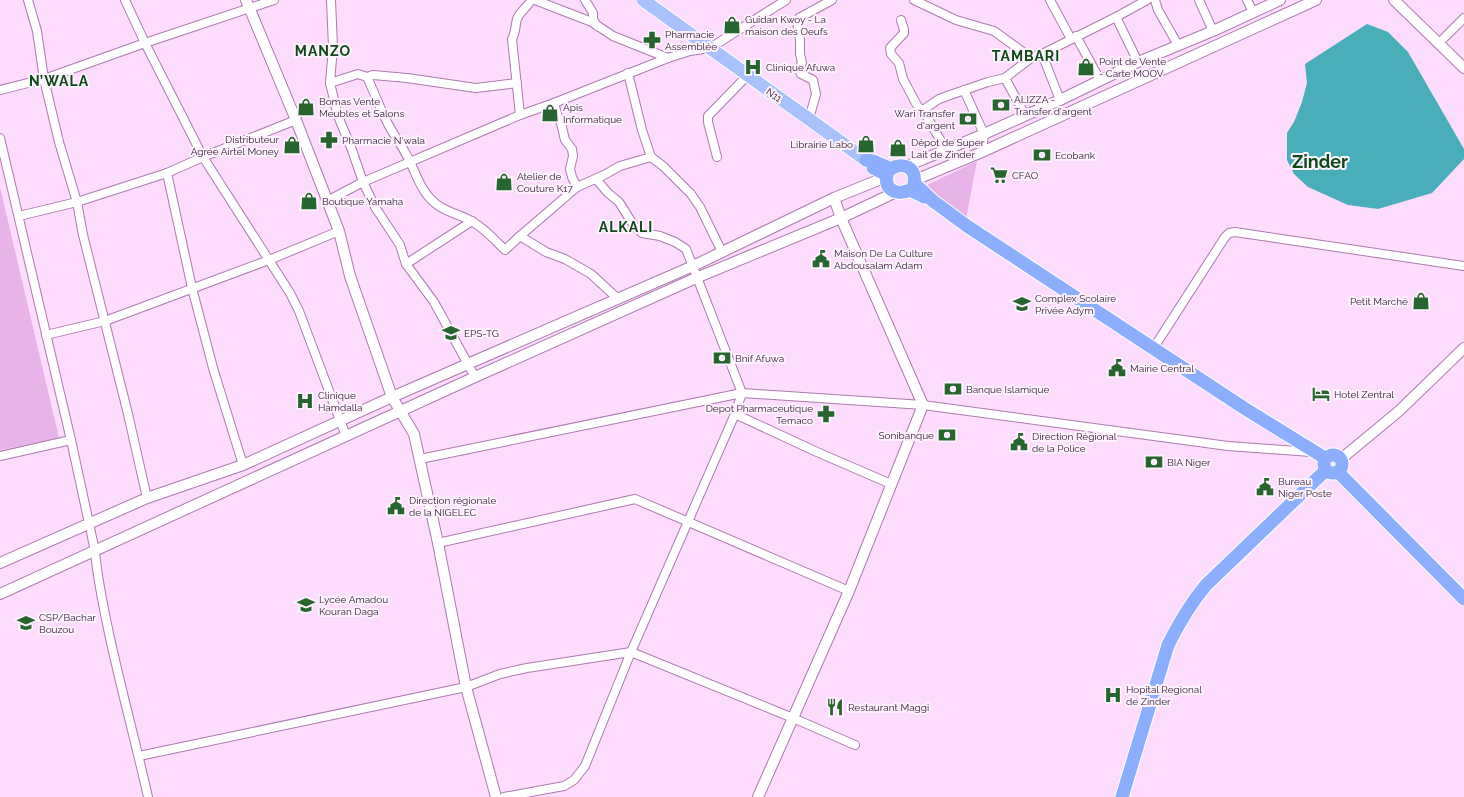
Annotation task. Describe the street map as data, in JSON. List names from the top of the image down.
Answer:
{
  "streets": {
    "main road": ["N11"]
  },
  "districts": [
    "MANZO",
    "TAMBARI",
    "N’WALA",
    "Zinder",
    "ALKALI"
  ],
  "places": {
    "shop": [
      "Guidan Kwoy - La maison des Oeufs",
      "Point de Vente - Carte MOOV",
      "Bomas Vente Meubles et Salons",
      "Apis Informatique",
      "Librairie Labo",
      "Distributeur Agrée Airtel Money",
      "Dépot de Super Lait de Zinder",
      "Atelier de Couture K17",
      "Boutique Yamaha",
      "Petit Marché"
    ],
    "pharmacy": ["Pharmacie Assemblée", "Pharmacie N'wala", "Depot Pharmaceutique Temaco"],
    "hospital": ["Clinique Afuwa", "Clinique Hamdalla", "Hopital Regional de Zinder"],
    "bank": [
      "ALIZZA - Transfer d'argent",
      "Wari Transfer d'argent",
      "Ecobank",
      "Bnif Afuwa",
      "Banque Islamique",
      "Sonibanque",
      "BIA Niger"
    ],
    "supermarket": ["CFAO"],
    "public building": [
      "Maison De La Culture Abdousalam Adam",
      "Mairie Central",
      "Direction Régional de la Police",
      "Bureau Niger Poste",
      "Direction régionale de la NIGELEC"
    ],
    "school or university": [
      "Complex Scolaire Privée Adym",
      "EPS-TG",
      "Lycée Amadou Kouran Daga",
      "CSP/Bachar Bouzou"
    ],
    "hotel": ["Hotel Zentral"],
    "restaurant": ["Restaurant Maggi"]
  }
}
